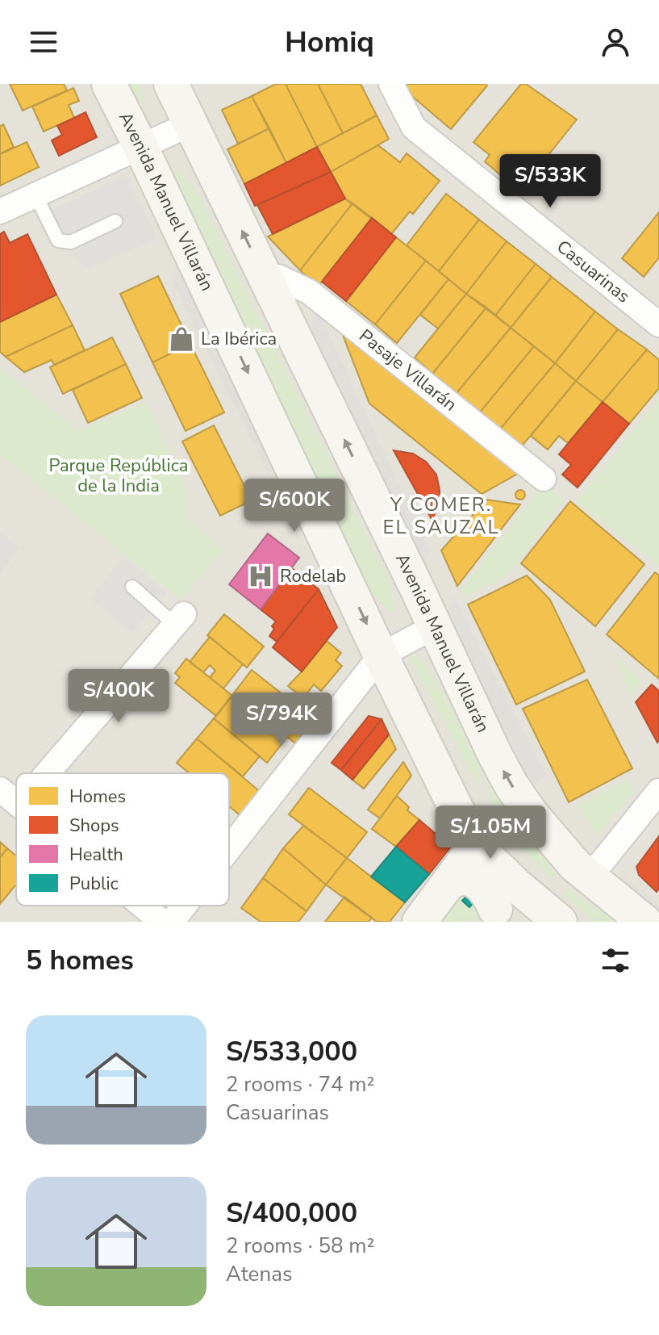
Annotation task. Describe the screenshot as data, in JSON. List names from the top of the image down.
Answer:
{
  "streets": {
    "main road": ["Avenida Manuel Villarán"],
    "street": ["Casuarinas", "Pasaje Villarán"]
  },
  "crossings": [
    ["Avenida Manuel Villarán", "Pasaje Villarán"]
  ],
  "districts": ["Y COMER. EL SAUZAL"],
  "parks": ["Parque República de la India"],
  "places": {
    "shop": ["La Ibérica"],
    "hospital": ["Rodelab"]
  },
  "legend": [
    "Homes",
    "Shops",
    "Health",
    "Public"
  ],
  "page": {
    "header": "Homiq",
    "price": [
      "S/533K",
      "S/600K",
      "S/400K",
      "S/794K",
      "S/1.05M"
    ],
    "heading": "5 homes",
    "list": [
      {
        "name": "S/533,000",
        "note": "2 rooms · 74 m² · Casuarinas"
      },
      {
        "name": "S/400,000",
        "note": "2 rooms · 58 m² · Atenas"
      }
    ]
  }
}
